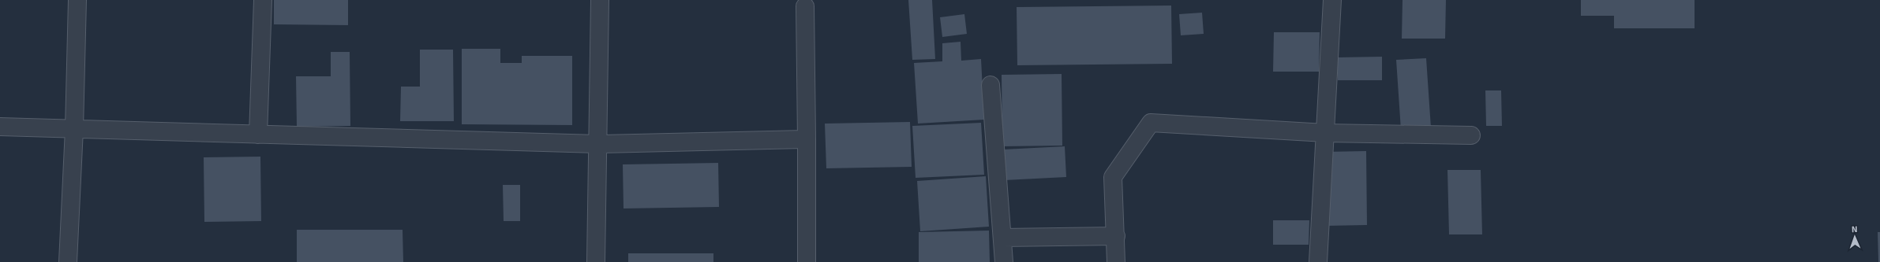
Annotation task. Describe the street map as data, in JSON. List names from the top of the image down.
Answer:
{
  "north": "top"
}
